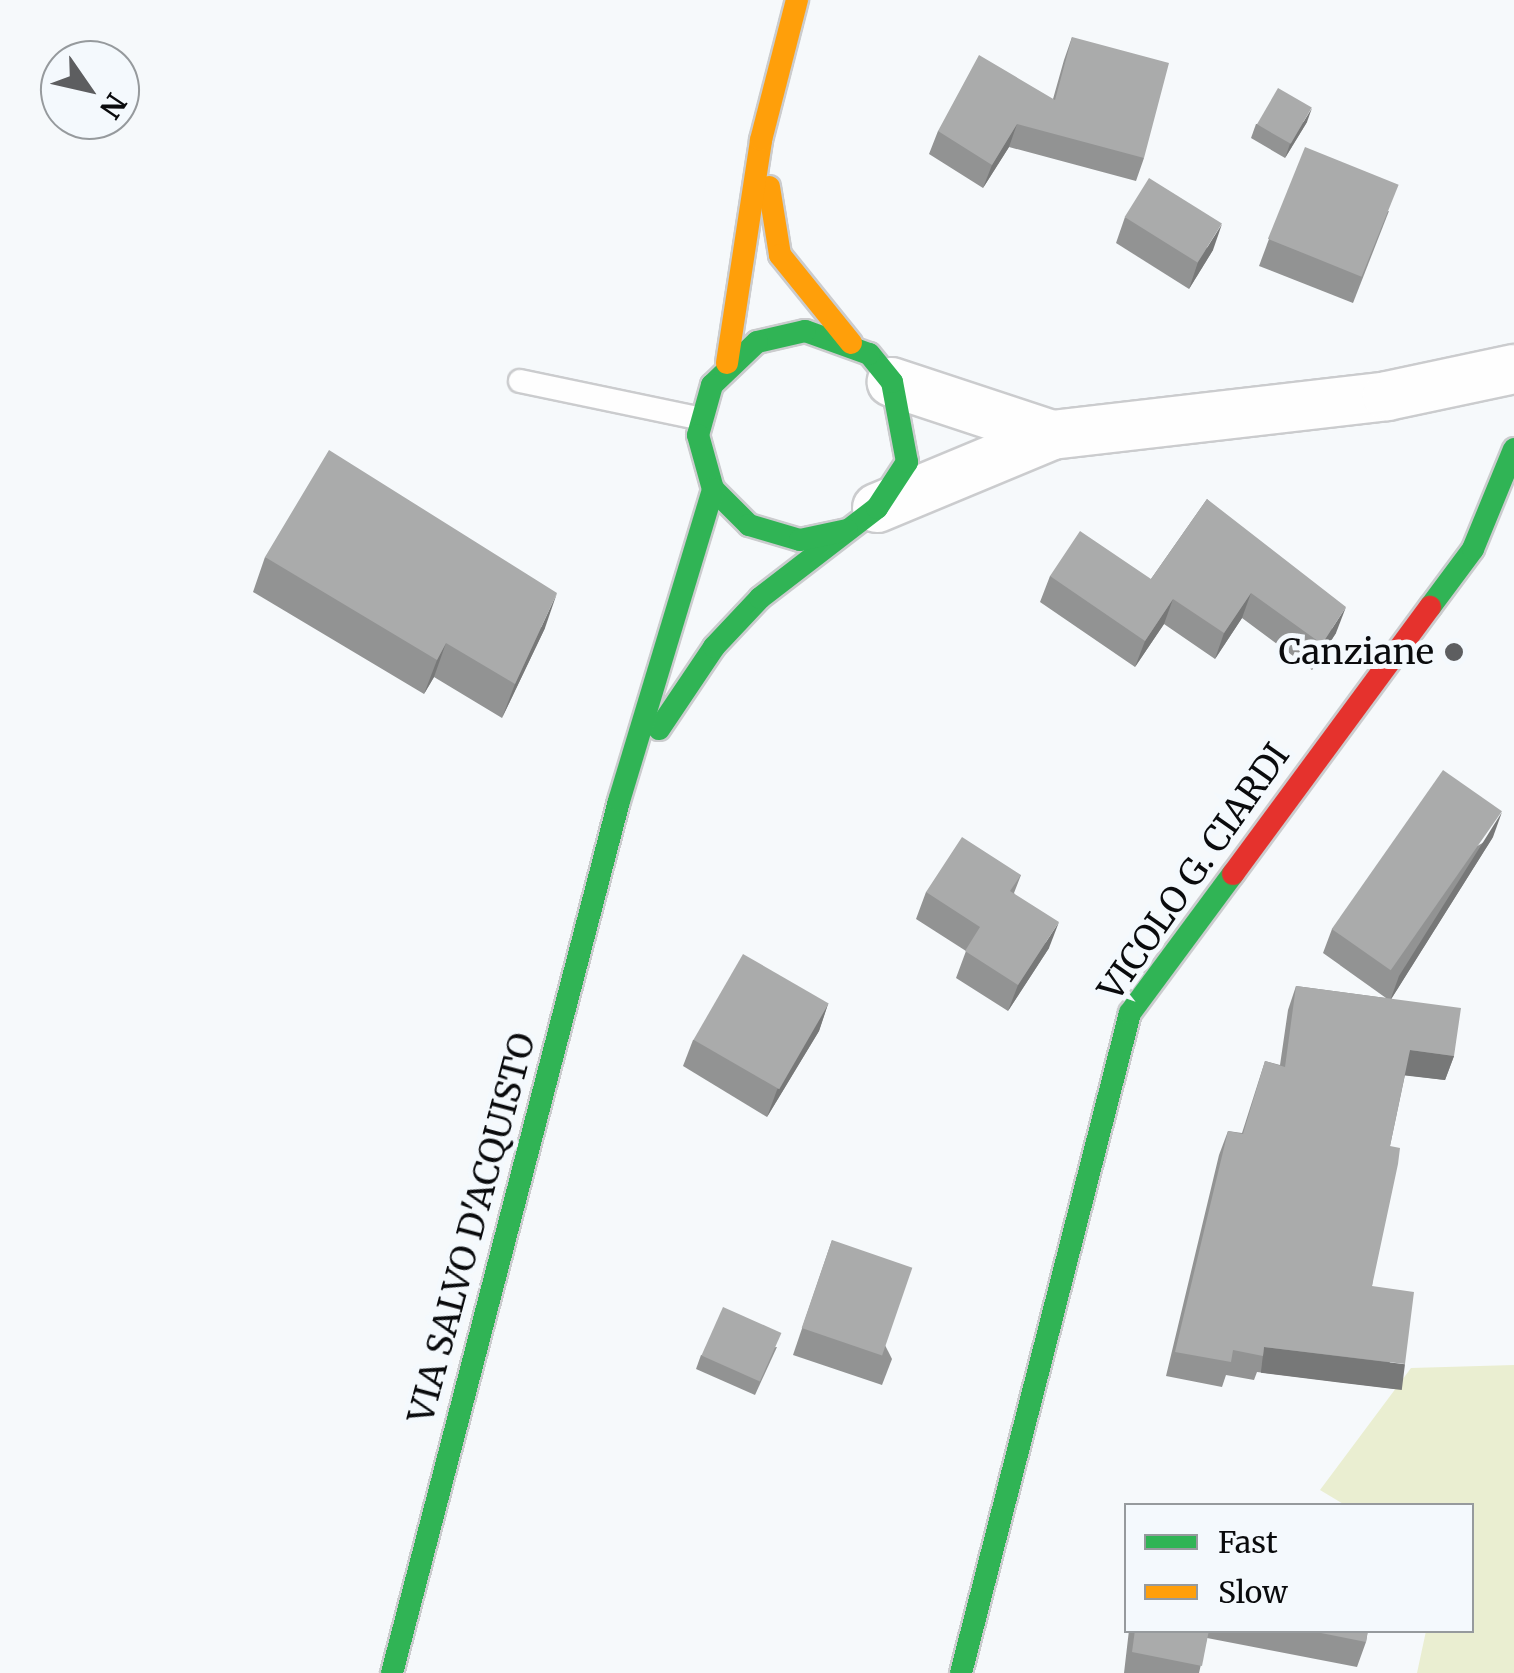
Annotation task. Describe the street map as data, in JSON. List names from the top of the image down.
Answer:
{
  "streets": {
    "street": ["VICOLO G. CIARDI", "VIA SALVO D'ACQUISTO"]
  },
  "places": ["Canziane"],
  "legend": ["Fast", "Slow"],
  "north": "bottom right"
}
